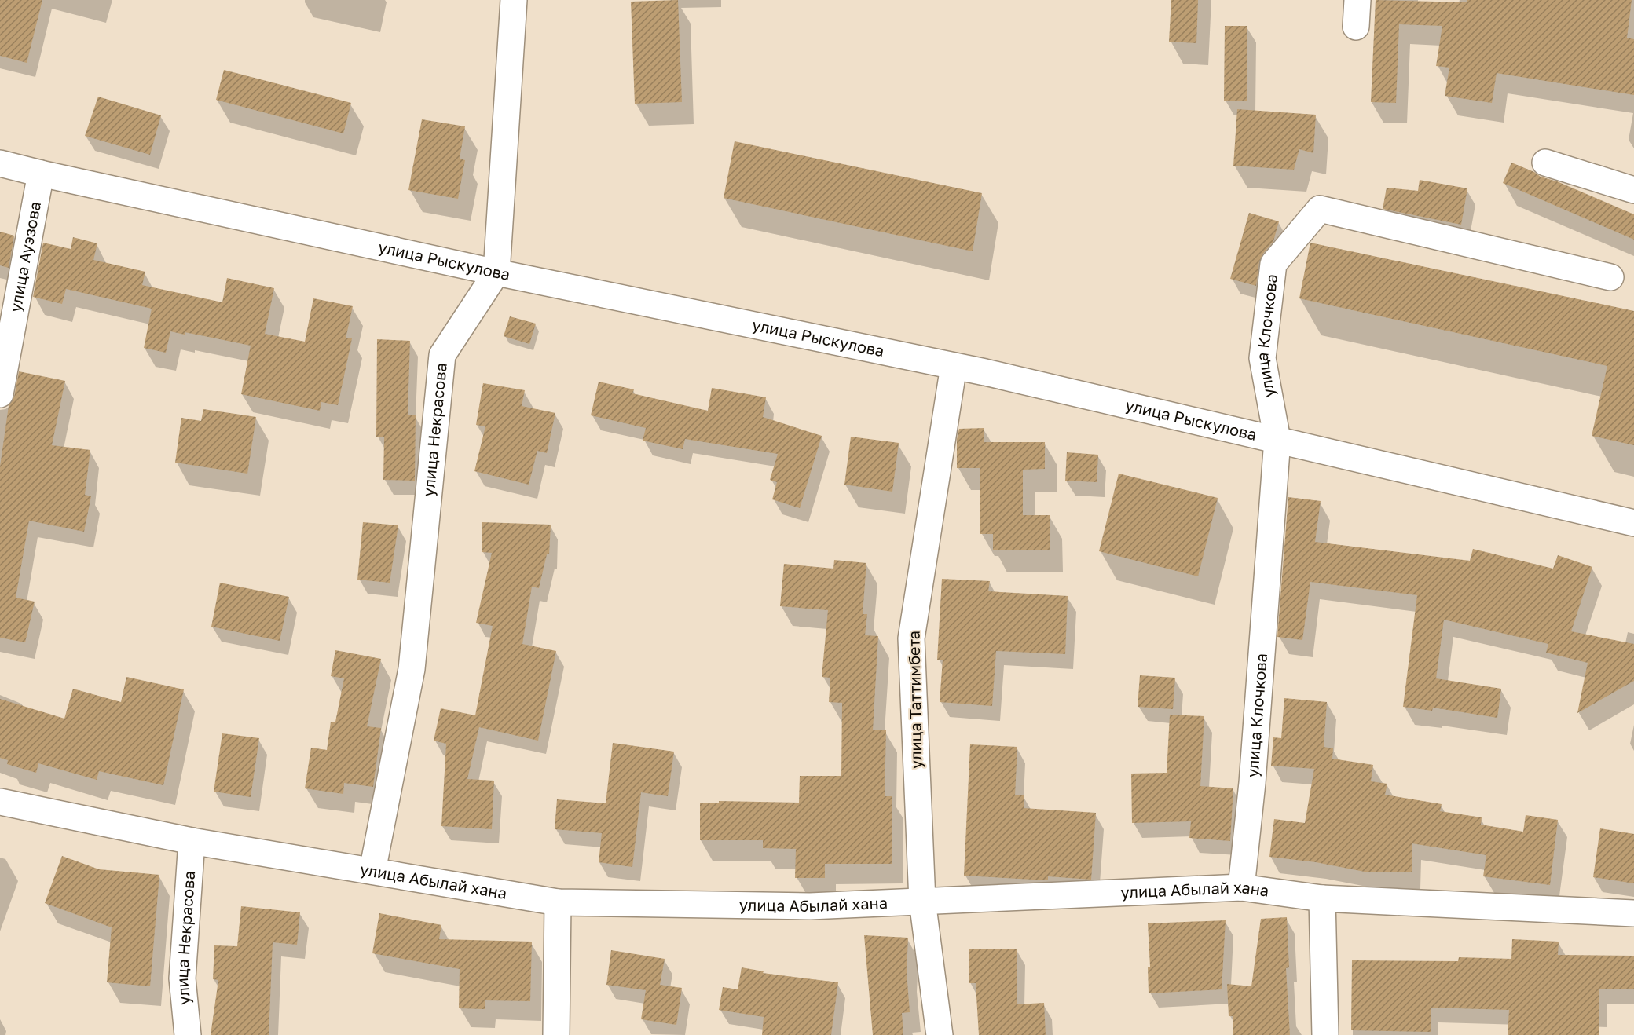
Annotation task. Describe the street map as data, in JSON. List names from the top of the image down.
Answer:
{
  "streets": {
    "street": [
      "улица Ауэзова",
      "улица Рыскулова",
      "улица Клочкова",
      "улица Некрасова",
      "улица Таттимбета",
      "улица Абылай хана"
    ]
  },
  "crossings": [
    ["улица Ауэзова", "улица Рыскулова"],
    ["улица Рыскулова", "улица Клочкова"],
    ["улица Рыскулова", "улица Некрасова"],
    ["улица Рыскулова", "улица Таттимбета"],
    ["улица Клочкова", "улица Абылай хана"],
    ["улица Некрасова", "улица Абылай хана"],
    ["улица Таттимбета", "улица Абылай хана"]
  ]
}
